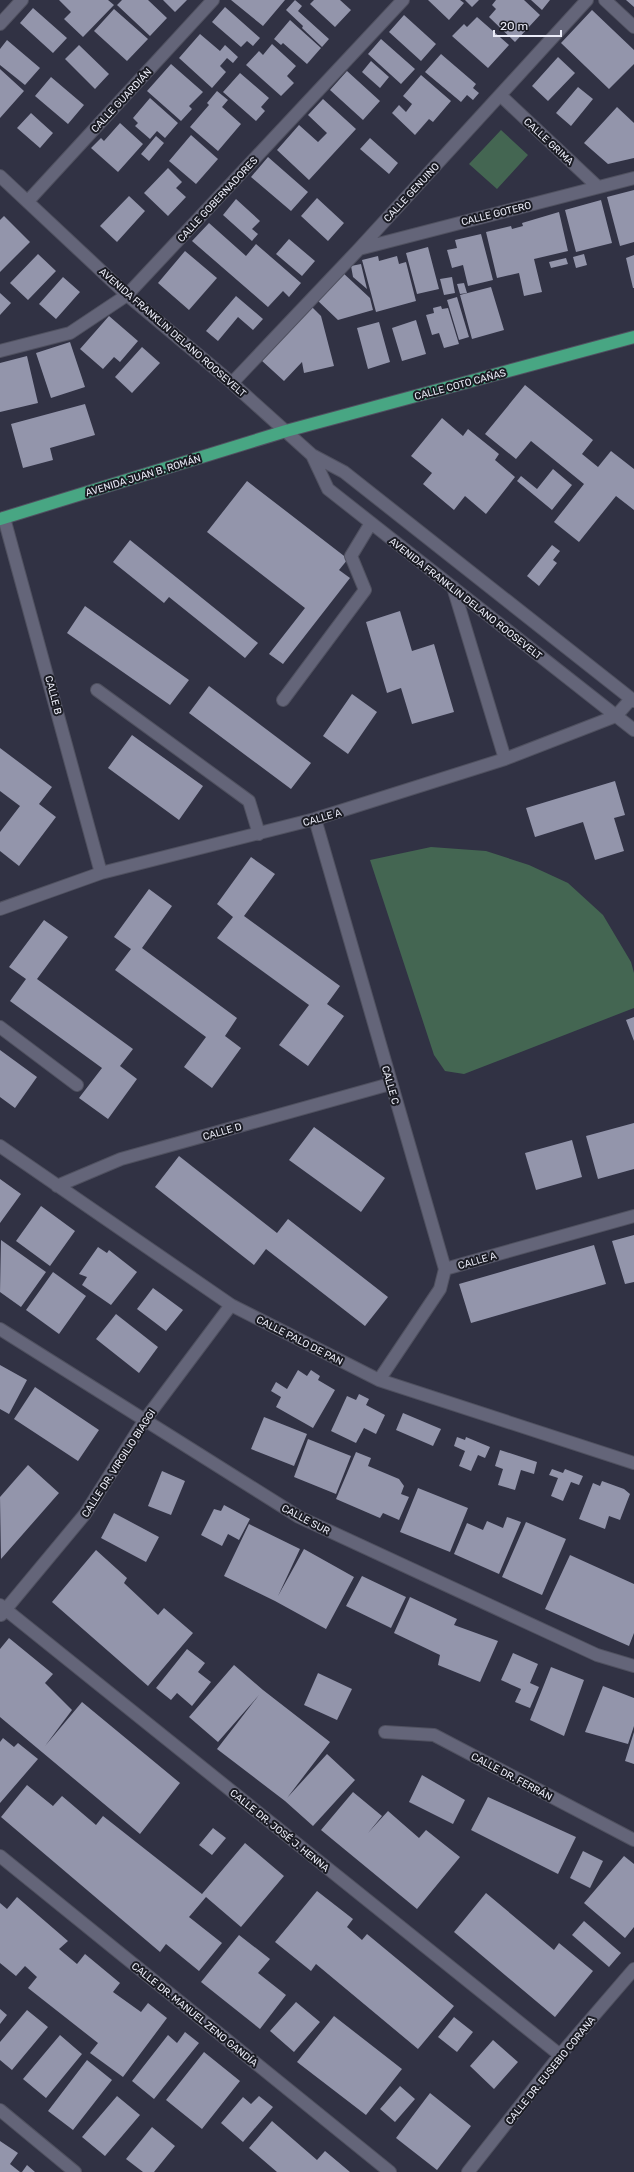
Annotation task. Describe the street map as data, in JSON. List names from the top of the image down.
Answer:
{
  "streets": {
    "main road": ["CALLE COTO CAÑAS", "AVENIDA JUAN B. ROMÁN"],
    "street": [
      "CALLE GUARDIÁN",
      "CALLE GRIMA",
      "CALLE GENUINO",
      "CALLE GOBERNADORES",
      "CALLE GOTERO",
      "AVENIDA FRANKLIN DELANO ROOSEVELT",
      "CALLE B",
      "CALLE A",
      "CALLE C",
      "CALLE D",
      "CALLE PALO DE PAN",
      "CALLE DR. VIRGILIO BIAGGI",
      "CALLE SUR",
      "CALLE DR. FERRÁN",
      "CALLE DR. JOSÉ J. HENNA",
      "CALLE DR. MANUEL ZENO GANDÍA",
      "CALLE DR. EUSEBIO CORANA"
    ]
  },
  "crossings": [
    ["CALLE GUARDIÁN", "AVENIDA FRANKLIN DELANO ROOSEVELT"],
    ["CALLE GRIMA", "CALLE GENUINO"],
    ["CALLE GRIMA", "CALLE GOTERO"],
    ["CALLE GENUINO", "CALLE GOTERO"],
    ["CALLE GENUINO", "AVENIDA FRANKLIN DELANO ROOSEVELT"],
    ["CALLE GOBERNADORES", "AVENIDA FRANKLIN DELANO ROOSEVELT"],
    ["AVENIDA FRANKLIN DELANO ROOSEVELT", "CALLE COTO CAÑAS"],
    ["AVENIDA FRANKLIN DELANO ROOSEVELT", "AVENIDA JUAN B. ROMÁN"],
    ["AVENIDA FRANKLIN DELANO ROOSEVELT", "CALLE A"],
    ["CALLE COTO CAÑAS", "AVENIDA JUAN B. ROMÁN"],
    ["AVENIDA JUAN B. ROMÁN", "CALLE B"],
    ["CALLE B", "CALLE A"],
    ["CALLE A", "CALLE C"],
    ["CALLE A", "CALLE PALO DE PAN"],
    ["CALLE C", "CALLE D"],
    ["CALLE D", "CALLE PALO DE PAN"],
    ["CALLE PALO DE PAN", "CALLE DR. VIRGILIO BIAGGI"],
    ["CALLE DR. VIRGILIO BIAGGI", "CALLE SUR"],
    ["CALLE DR. VIRGILIO BIAGGI", "CALLE DR. JOSÉ J. HENNA"],
    ["CALLE DR. JOSÉ J. HENNA", "CALLE DR. EUSEBIO CORANA"]
  ],
  "scale_bar": "20 m"
}
